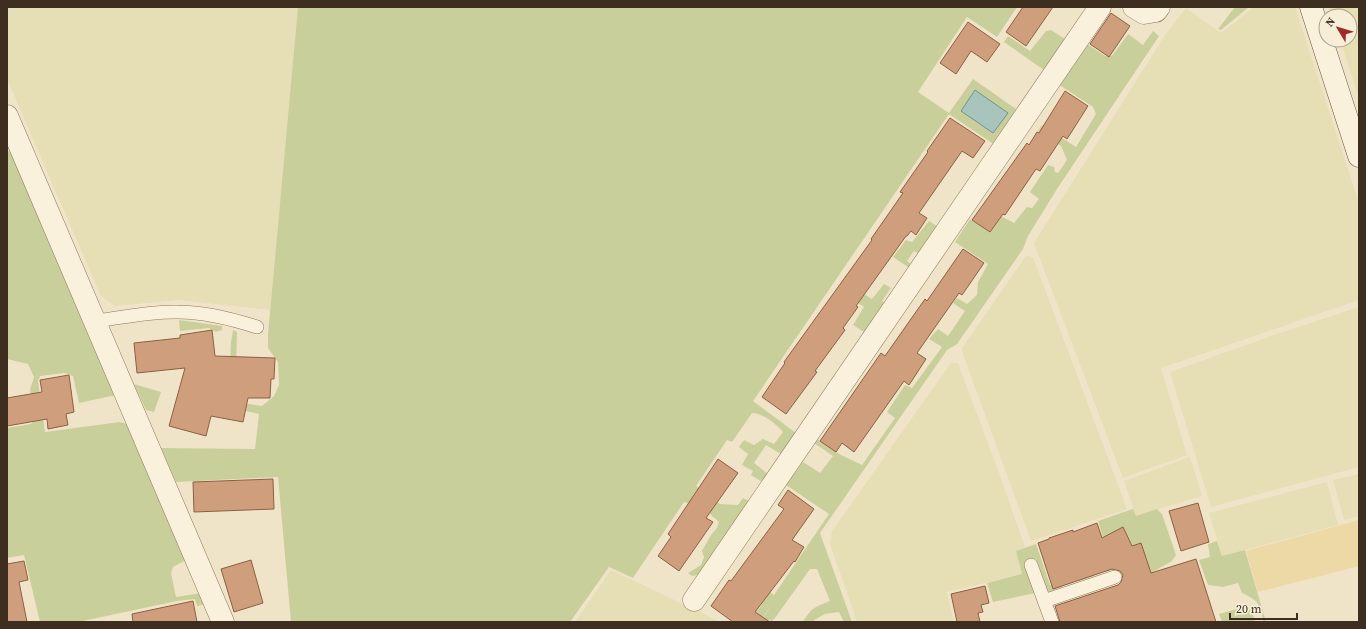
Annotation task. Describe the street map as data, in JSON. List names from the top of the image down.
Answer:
{
  "scale_bar": "20 m",
  "north": "top left"
}
